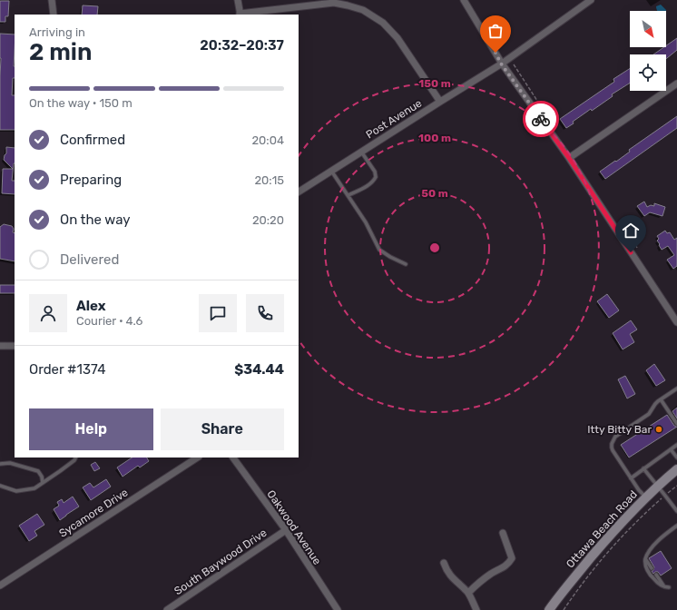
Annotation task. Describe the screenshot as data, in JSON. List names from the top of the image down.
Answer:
{
  "streets": {
    "street": [
      "Post Avenue",
      "Sycamore Drive",
      "Oakwood Avenue",
      "Ottawa Beach Road",
      "South Baywood Drive"
    ]
  },
  "crossings": [
    ["Oakwood Avenue", "South Baywood Drive"]
  ],
  "places": ["Itty Bitty Bar"],
  "north": "bottom right",
  "page": {
    "heading": ["2 min", "Arriving in", "20:32–20:37"],
    "panel": [
      "Alex",
      "Courier · 4.6",
      "Order #1374",
      "$34.44"
    ],
    "bar": "On the way · 150 m",
    "list": [
      ["Confirmed", "20:04"],
      ["Preparing", "20:15"],
      ["On the way", "20:20"],
      "Delivered"
    ],
    "buttons": ["Help", "Share"]
  },
  "rings": ["150 m", "100 m", "50 m"]
}
